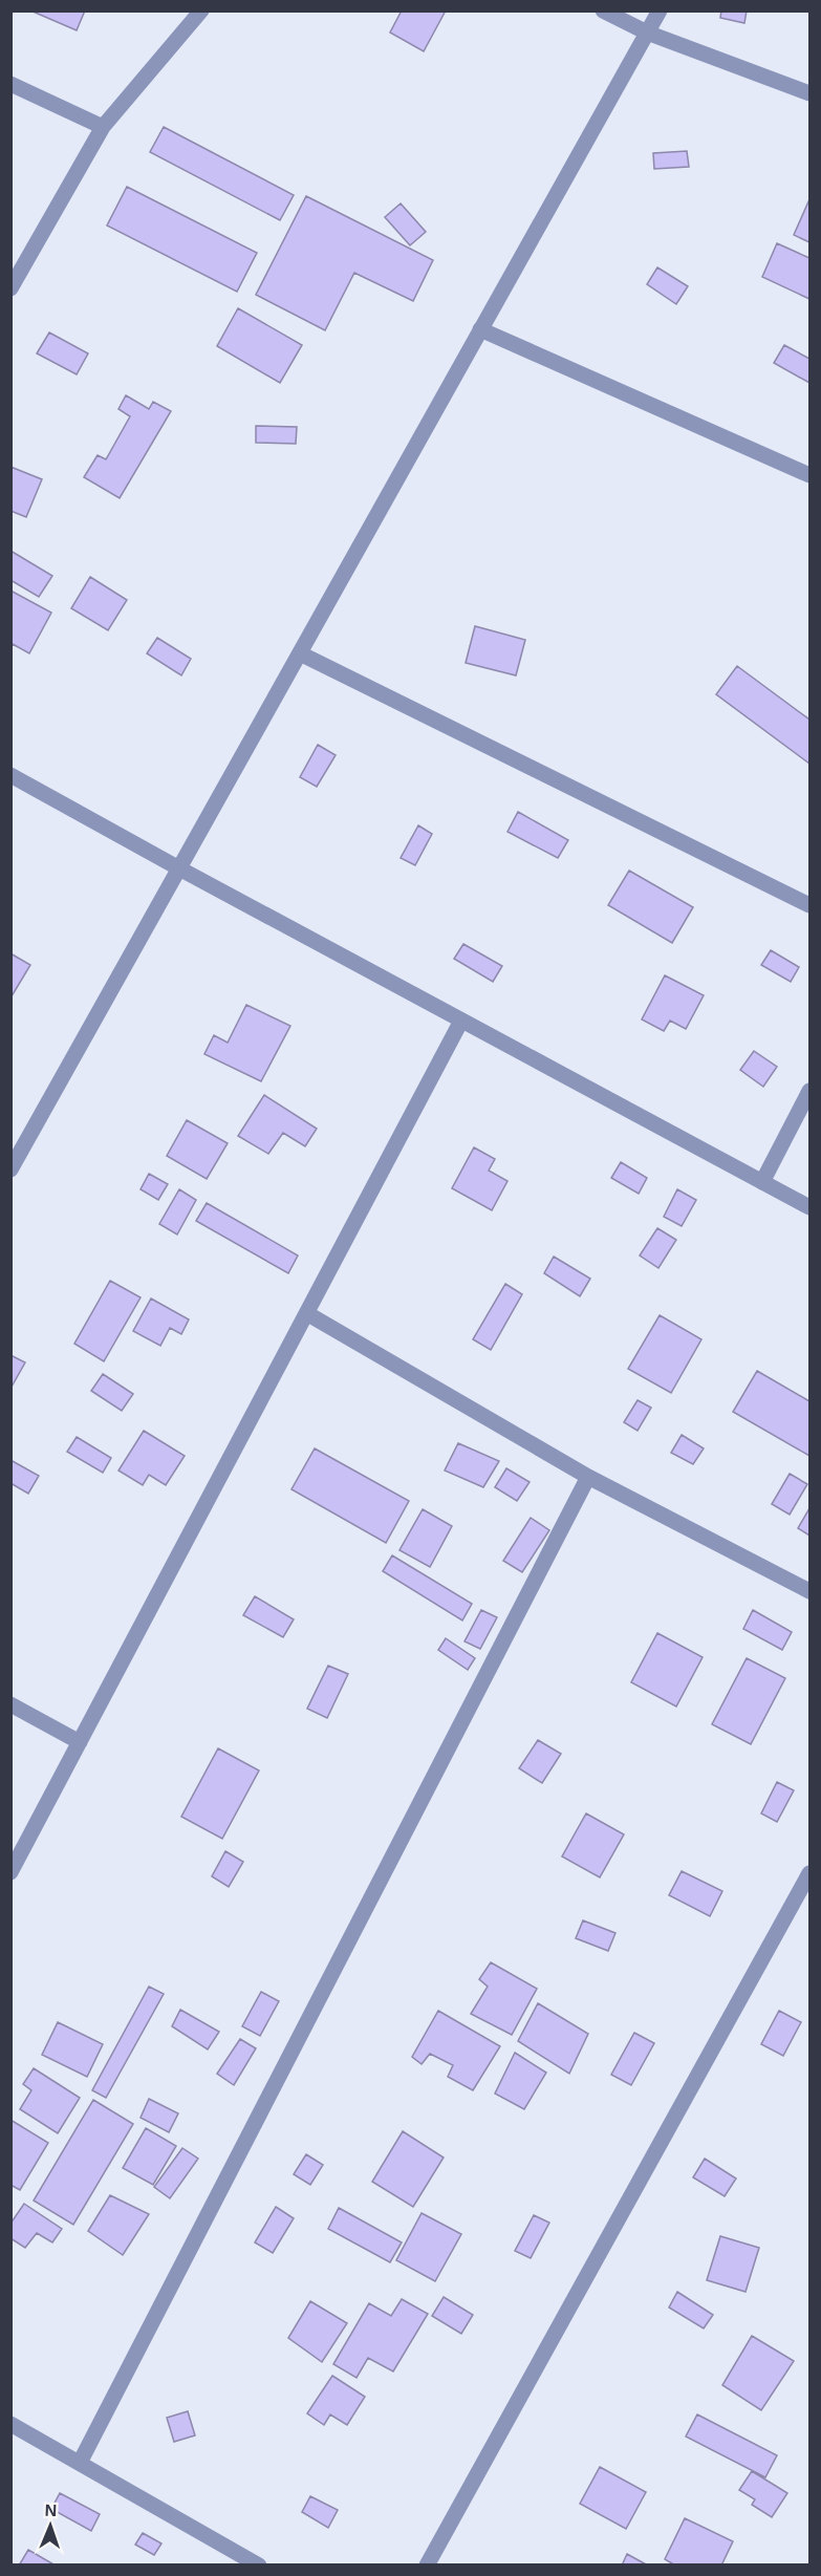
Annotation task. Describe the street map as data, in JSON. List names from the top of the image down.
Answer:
{
  "north": "top"
}
